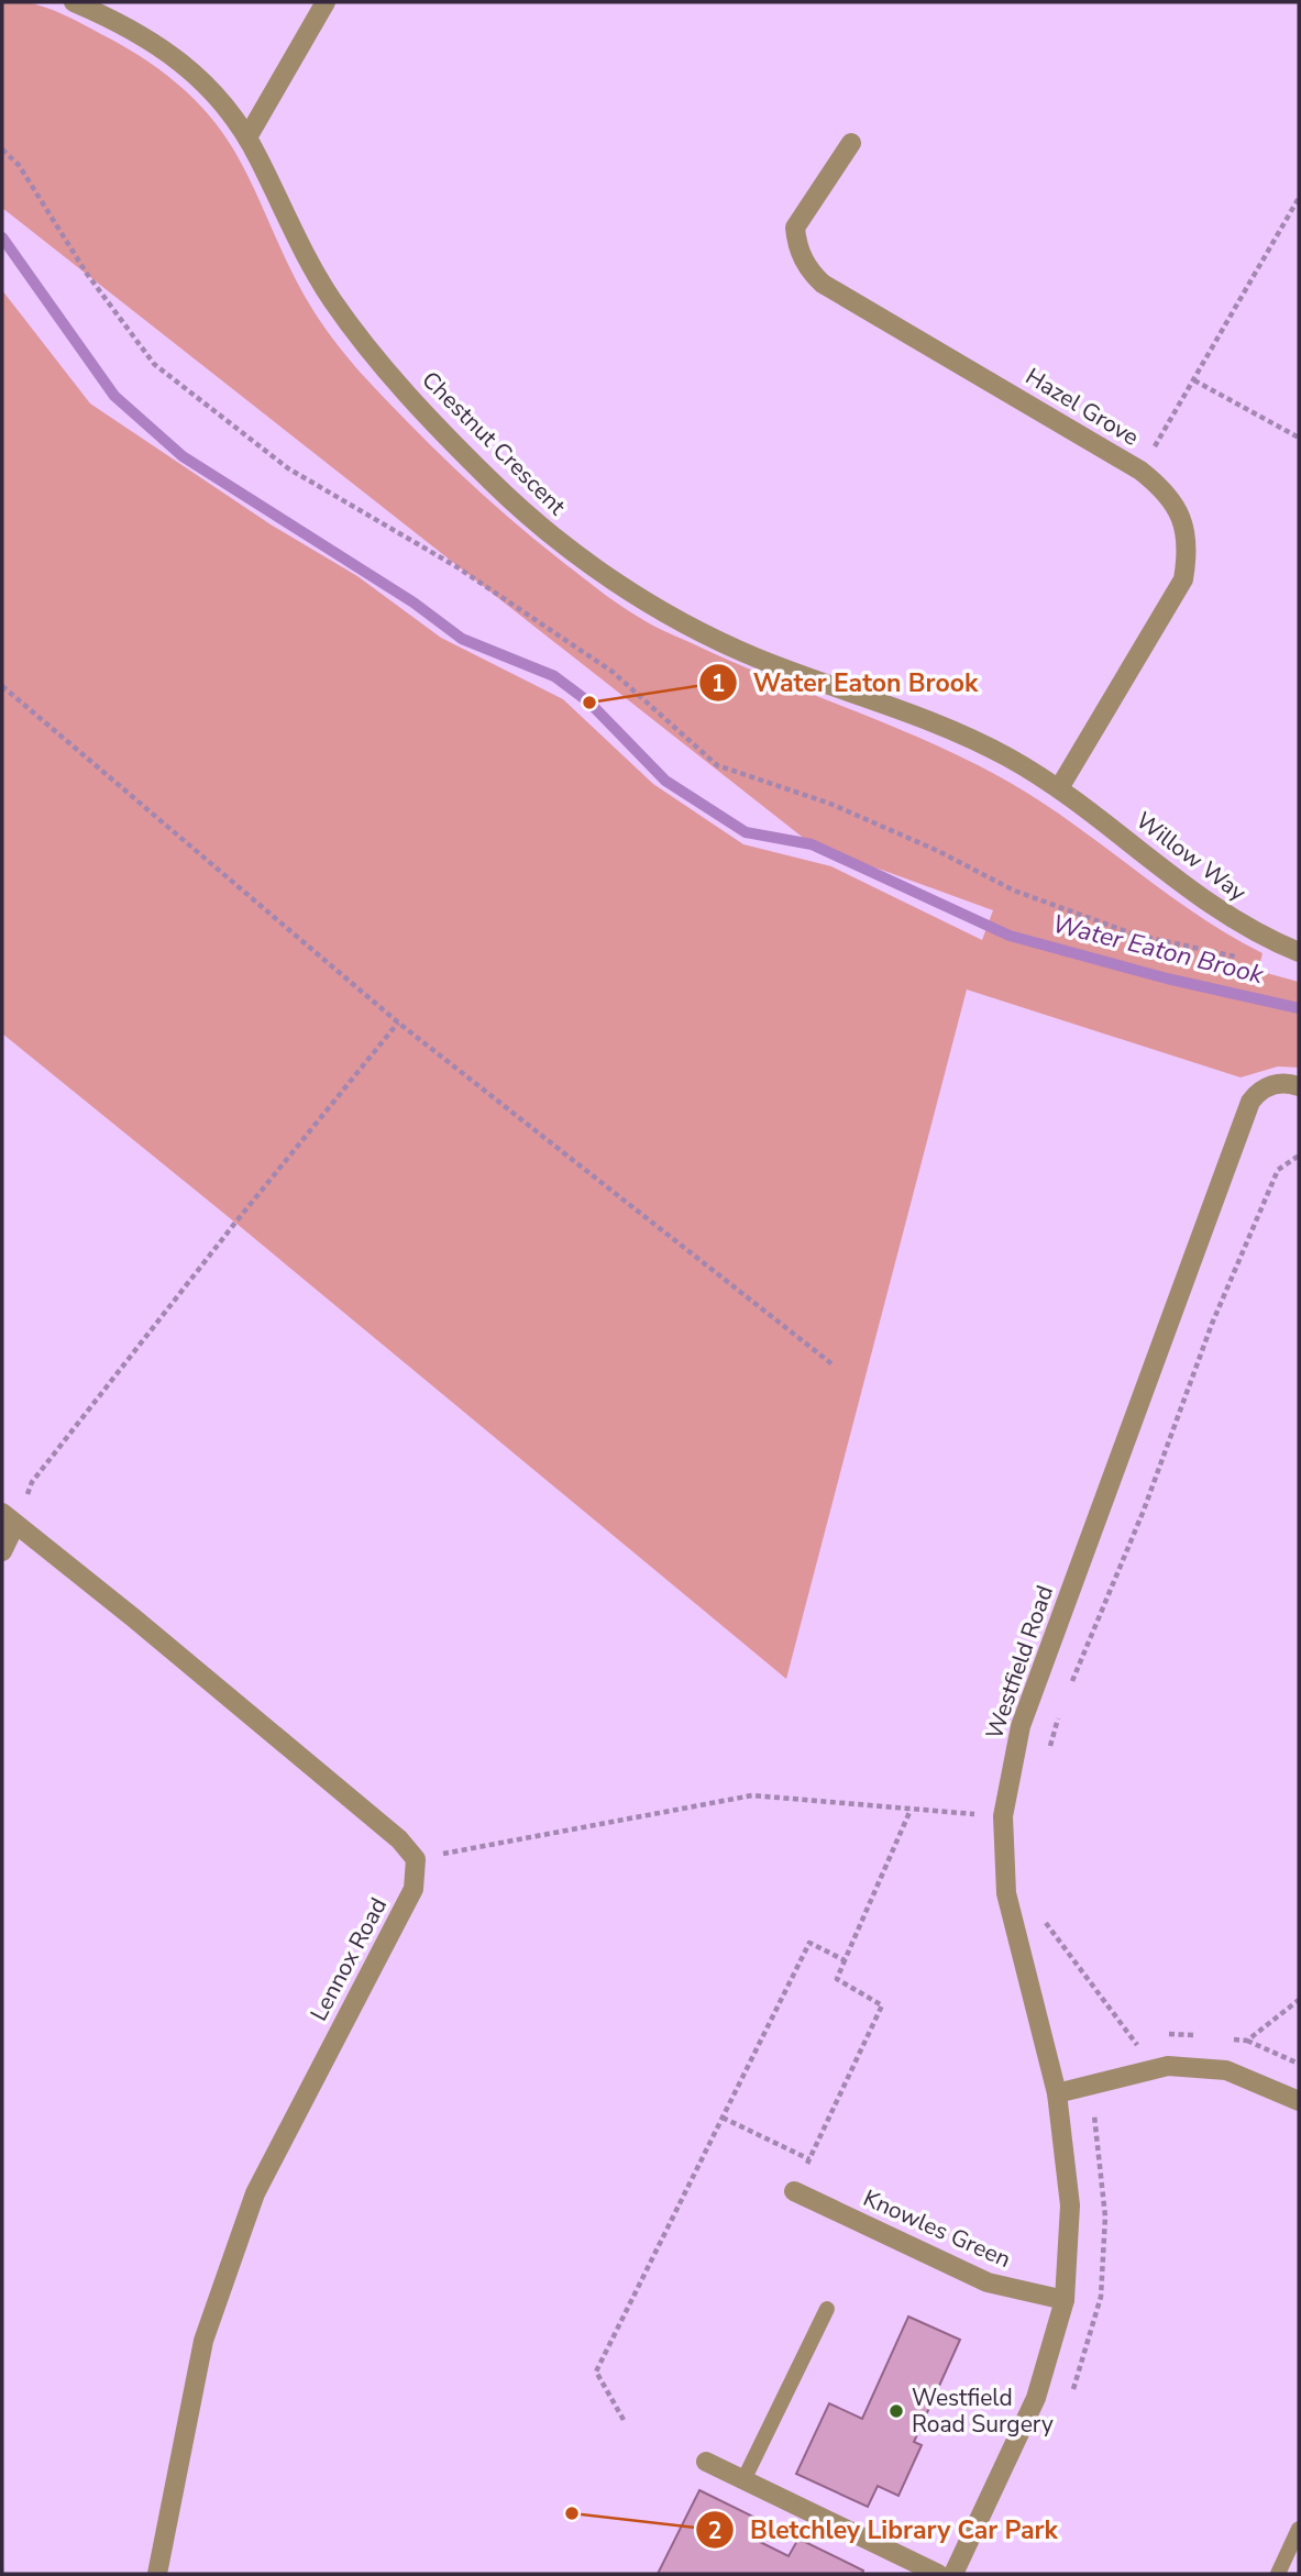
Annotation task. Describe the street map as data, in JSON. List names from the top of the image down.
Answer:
{
  "streets": {
    "street": [
      "Hazel Grove",
      "Chestnut Crescent",
      "Willow Way",
      "Westfield Road",
      "Lennox Road",
      "Knowles Green"
    ]
  },
  "crossings": [
    ["Hazel Grove", "Chestnut Crescent"],
    ["Hazel Grove", "Willow Way"],
    ["Chestnut Crescent", "Willow Way"],
    ["Westfield Road", "Knowles Green"]
  ],
  "water": ["Water Eaton Brook"],
  "places": ["Water Eaton Brook", "Westfield Road Surgery", "Bletchley Library Car Park"]
}
